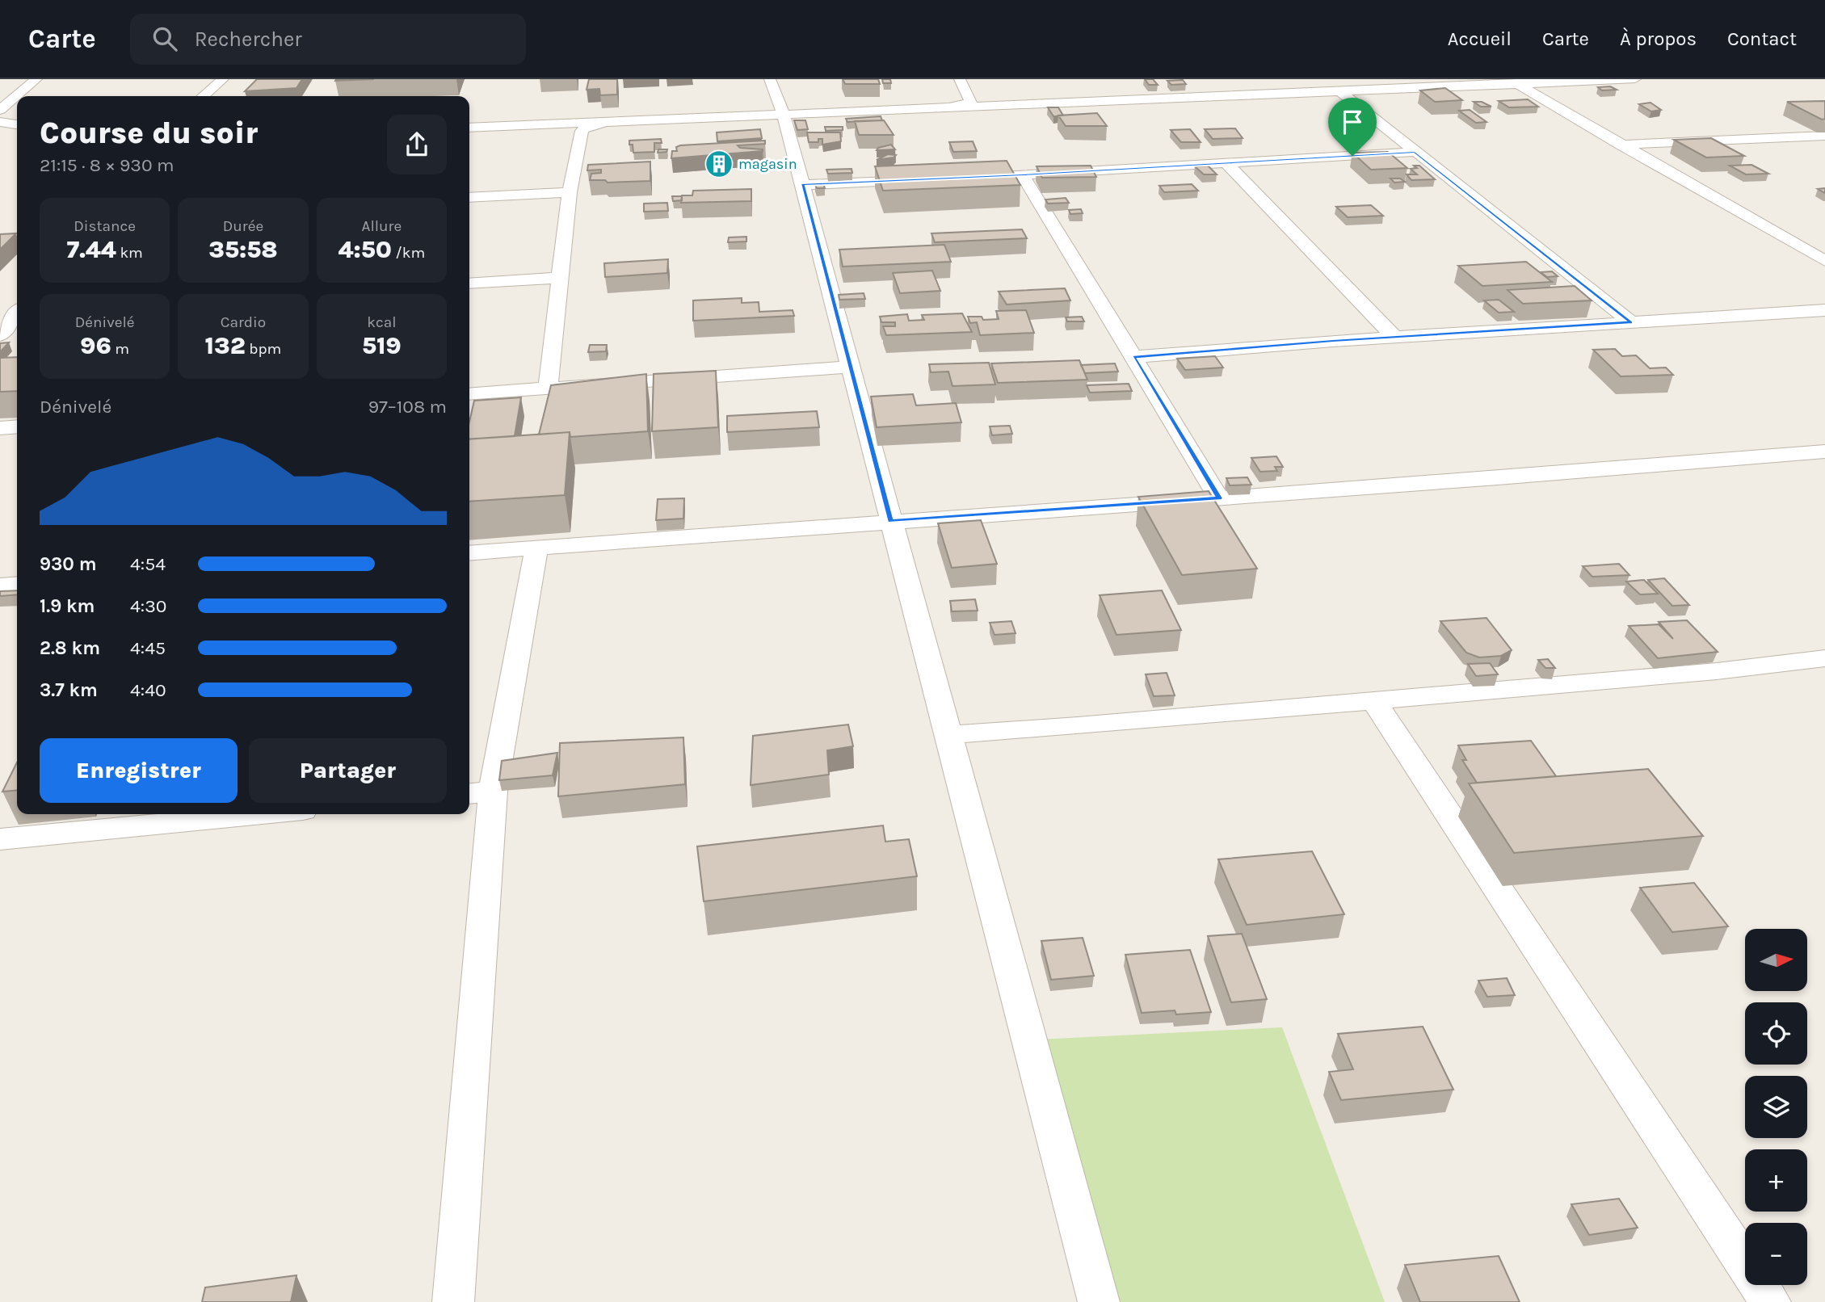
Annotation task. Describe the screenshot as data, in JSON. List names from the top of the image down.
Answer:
{
  "places": {
    "building": ["magasin"]
  },
  "north": "right",
  "page": {
    "header": "Carte",
    "search": "Rechercher",
    "nav": [
      "Accueil",
      "Carte",
      "À propos",
      "Contact"
    ],
    "heading": ["Course du soir", "21:15 · 8 × 930 m"],
    "stats": [
      ["Distance", "7.44 km"],
      ["Durée", "35:58"],
      ["Allure", "4:50 /km"],
      ["Dénivelé", "96 m"],
      ["Cardio", "132 bpm"],
      ["kcal", "519"]
    ],
    "chart": ["Dénivelé", "97–108 m"],
    "list": [
      {
        "name": "930 m",
        "note": "4:54"
      },
      {
        "name": "1.9 km",
        "note": "4:30"
      },
      {
        "name": "2.8 km",
        "note": "4:45"
      },
      {
        "name": "3.7 km",
        "note": "4:40"
      }
    ],
    "buttons": ["Enregistrer", "Partager"],
    "map_buttons": ["+", "−"]
  }
}
